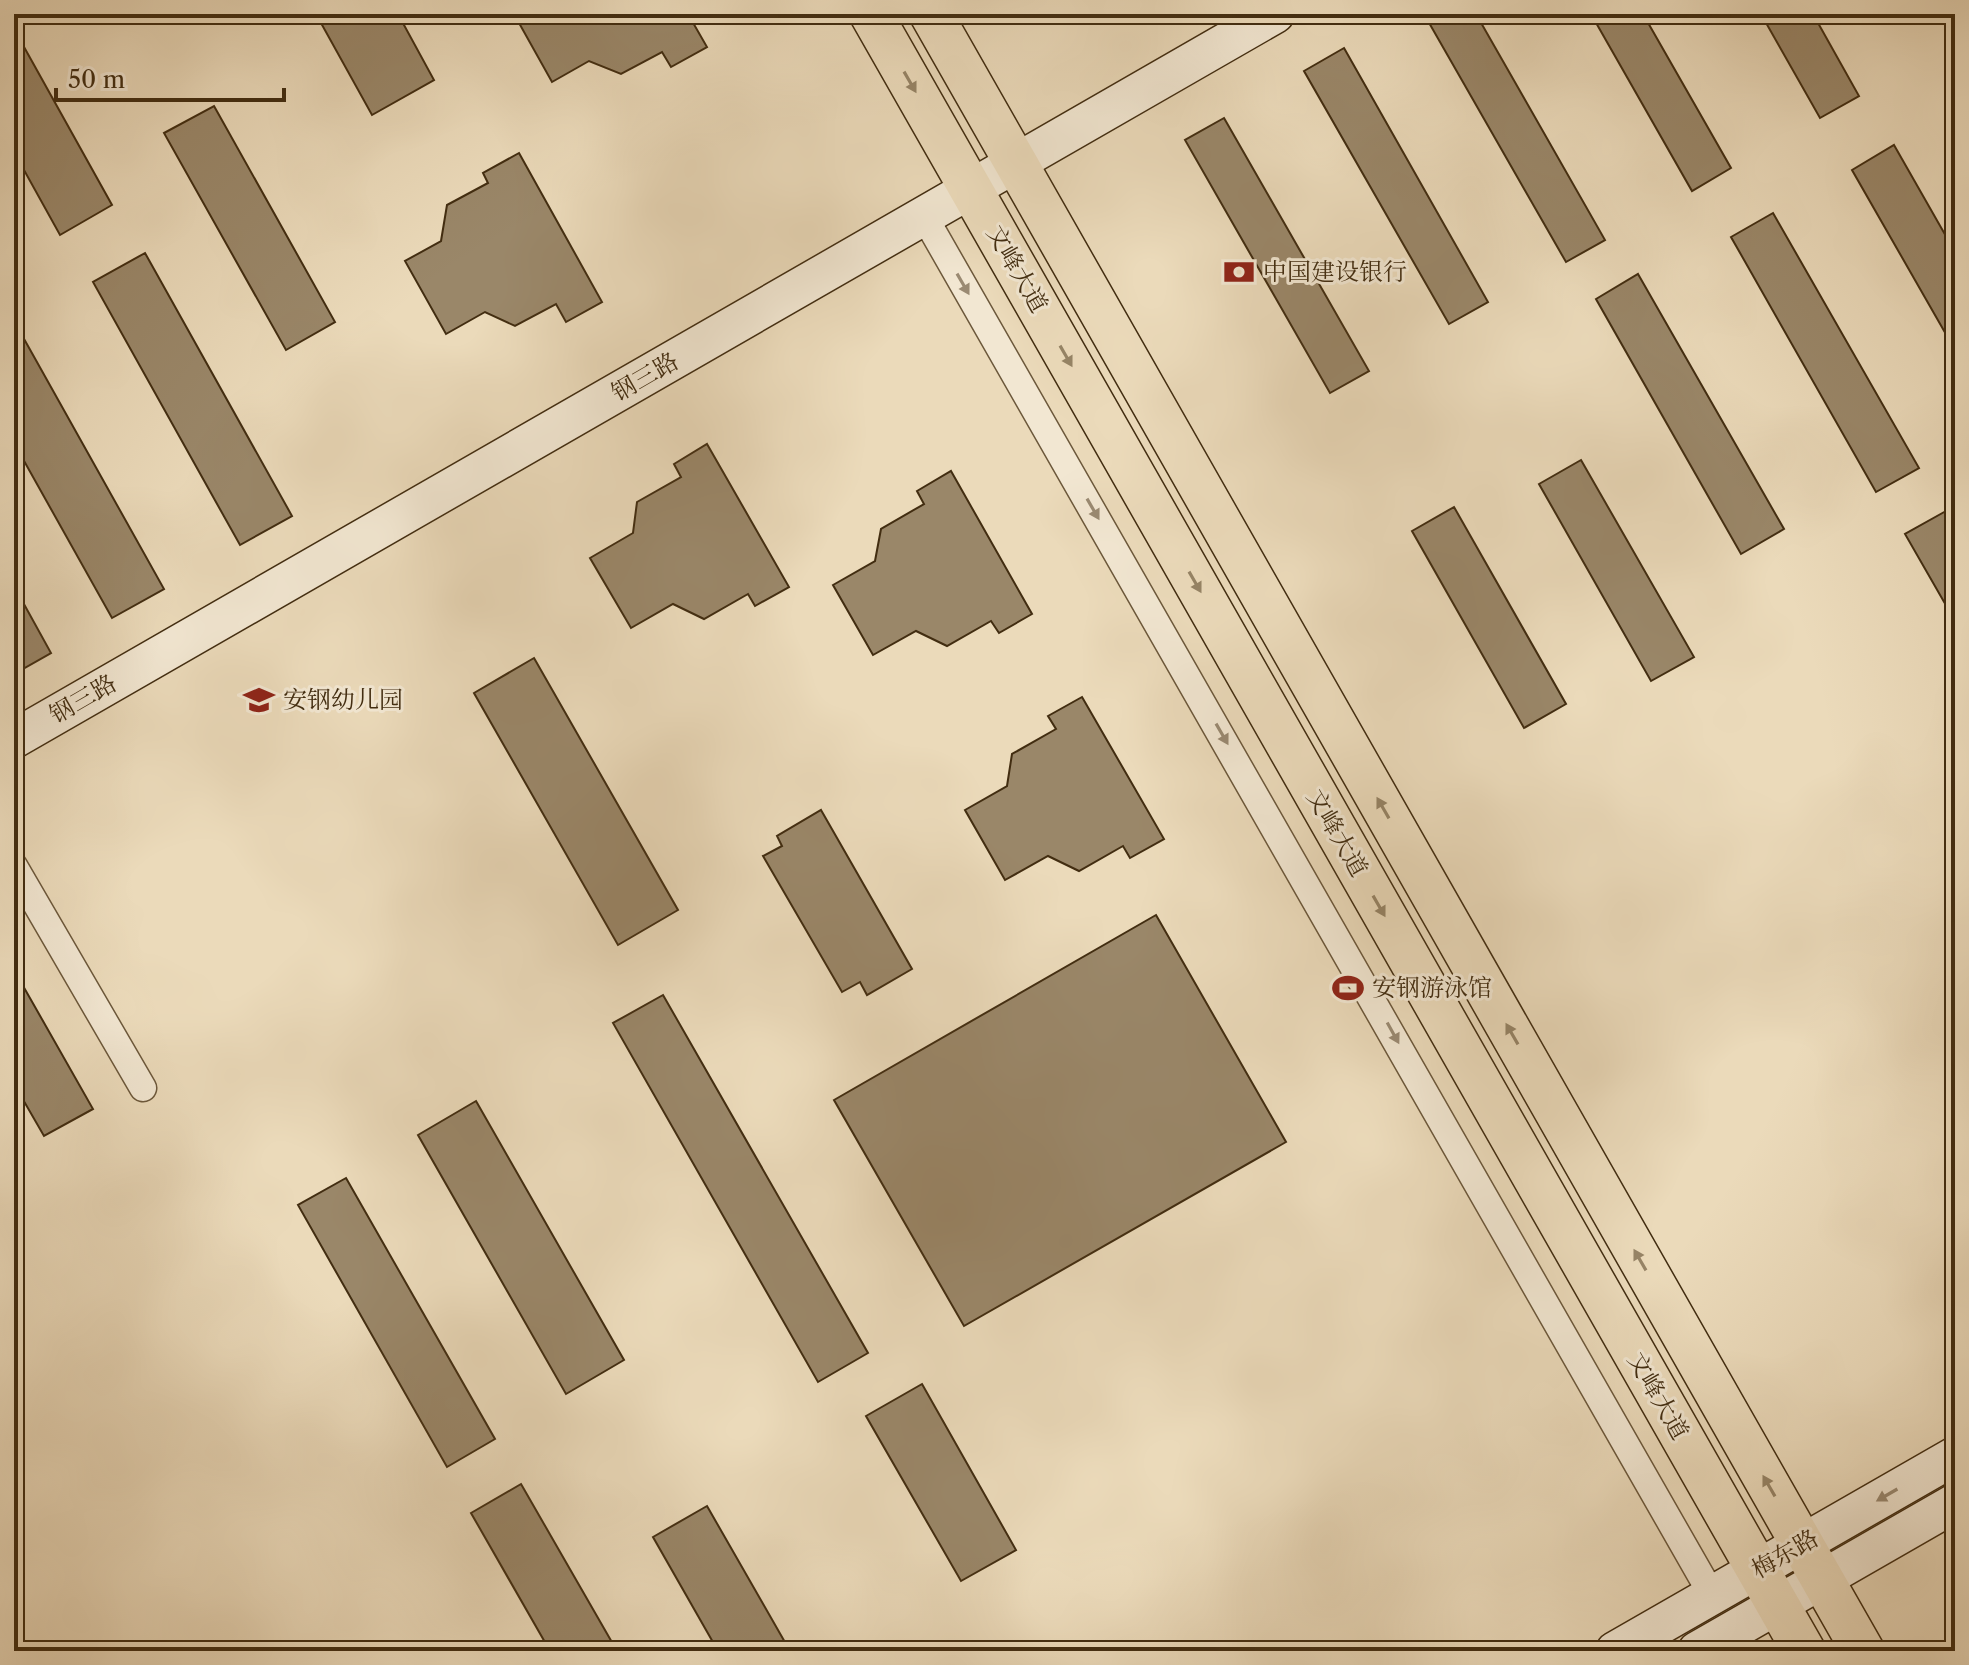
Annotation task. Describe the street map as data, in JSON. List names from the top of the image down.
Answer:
{
  "streets": {
    "main road": ["文峰大道"],
    "street": ["钢三路", "梅东路"]
  },
  "crossings": [
    ["文峰大道", "钢三路"],
    ["文峰大道", "梅东路"]
  ],
  "places": {
    "bank": ["中国建设银行"],
    "school or university": ["安钢幼儿园"],
    "sports": ["安钢游泳馆"]
  },
  "scale_bar": "50 m"
}
